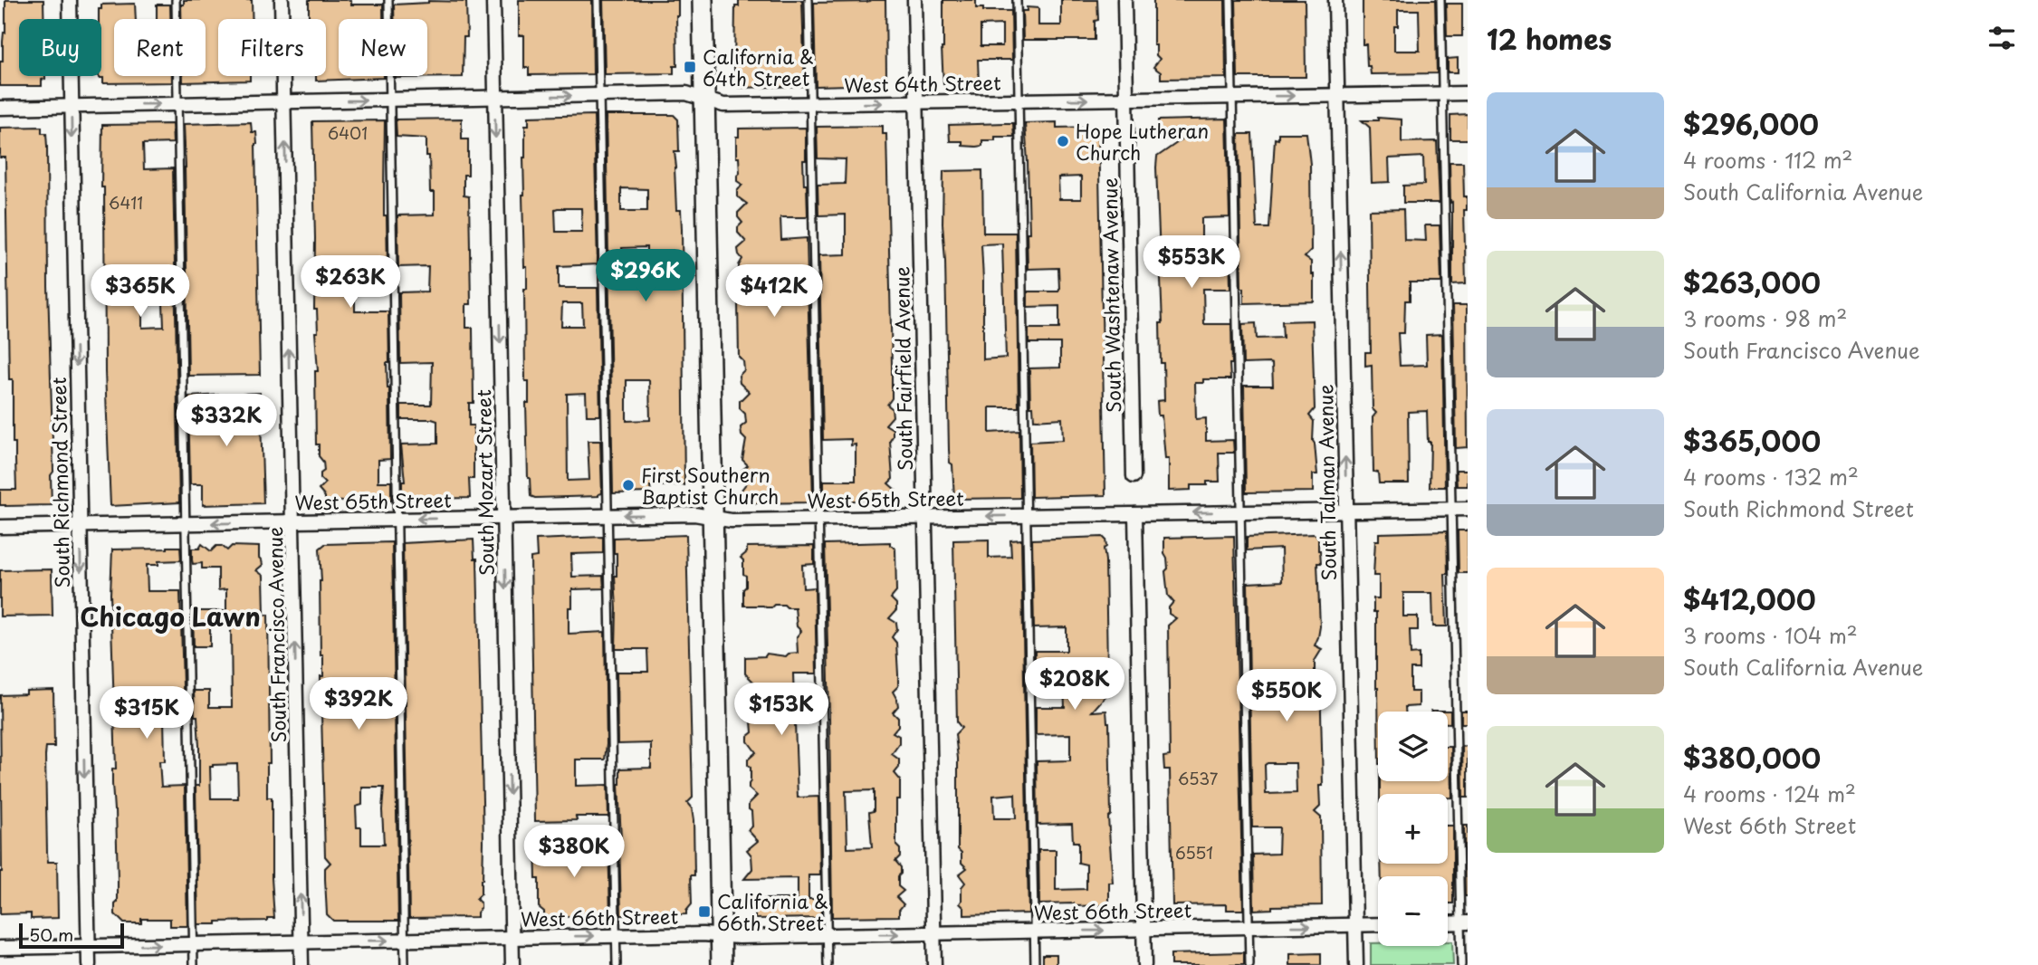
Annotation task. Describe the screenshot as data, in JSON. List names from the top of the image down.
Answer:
{
  "streets": {
    "street": [
      "West 64th Street",
      "South Washtenaw Avenue",
      "South Fairfield Avenue",
      "South Richmond Street",
      "South Mozart Street",
      "South Talman Avenue",
      "West 65th Street",
      "South Francisco Avenue",
      "West 66th Street"
    ]
  },
  "crossings": [
    ["West 64th Street", "South Washtenaw Avenue"],
    ["West 64th Street", "South Fairfield Avenue"],
    ["West 64th Street", "South Richmond Street"],
    ["West 64th Street", "South Mozart Street"],
    ["West 64th Street", "South Talman Avenue"],
    ["West 64th Street", "South Francisco Avenue"],
    ["South Fairfield Avenue", "West 65th Street"],
    ["South Fairfield Avenue", "West 66th Street"],
    ["South Richmond Street", "West 65th Street"],
    ["South Richmond Street", "West 66th Street"],
    ["South Mozart Street", "West 65th Street"],
    ["South Mozart Street", "West 66th Street"],
    ["South Talman Avenue", "West 65th Street"],
    ["South Talman Avenue", "West 66th Street"],
    ["West 65th Street", "South Francisco Avenue"],
    ["South Francisco Avenue", "West 66th Street"]
  ],
  "one_way": [
    "West 64th Street",
    "South Richmond Street",
    "South Mozart Street",
    "South Talman Avenue",
    "West 65th Street",
    "South Francisco Avenue",
    "West 66th Street"
  ],
  "districts": ["Chicago Lawn"],
  "places": {
    "transit": ["California & 64th Street", "California & 66th Street"],
    "other": ["Hope Lutheran Church", "First Southern Baptist Church"]
  },
  "house_numbers": [
    "6401",
    "6411",
    "6537",
    "6551"
  ],
  "scale_bar": "50 m",
  "page": {
    "heading": "12 homes",
    "chip": [
      "Buy",
      "Rent",
      "Filters",
      "New"
    ],
    "list": [
      {
        "name": "$296,000",
        "note": "4 rooms · 112 m² · South California Avenue"
      },
      {
        "name": "$263,000",
        "note": "3 rooms · 98 m² · South Francisco Avenue"
      },
      {
        "name": "$365,000",
        "note": "4 rooms · 132 m² · South Richmond Street"
      },
      {
        "name": "$412,000",
        "note": "3 rooms · 104 m² · South California Avenue"
      },
      {
        "name": "$380,000",
        "note": "4 rooms · 124 m² · West 66th Street"
      }
    ],
    "price": [
      "$553K",
      "$296K",
      "$263K",
      "$365K",
      "$412K",
      "$332K",
      "$208K",
      "$550K",
      "$392K",
      "$153K",
      "$315K",
      "$380K"
    ],
    "map_buttons": ["+", "−"],
    "scale": "50 m"
  }
}
